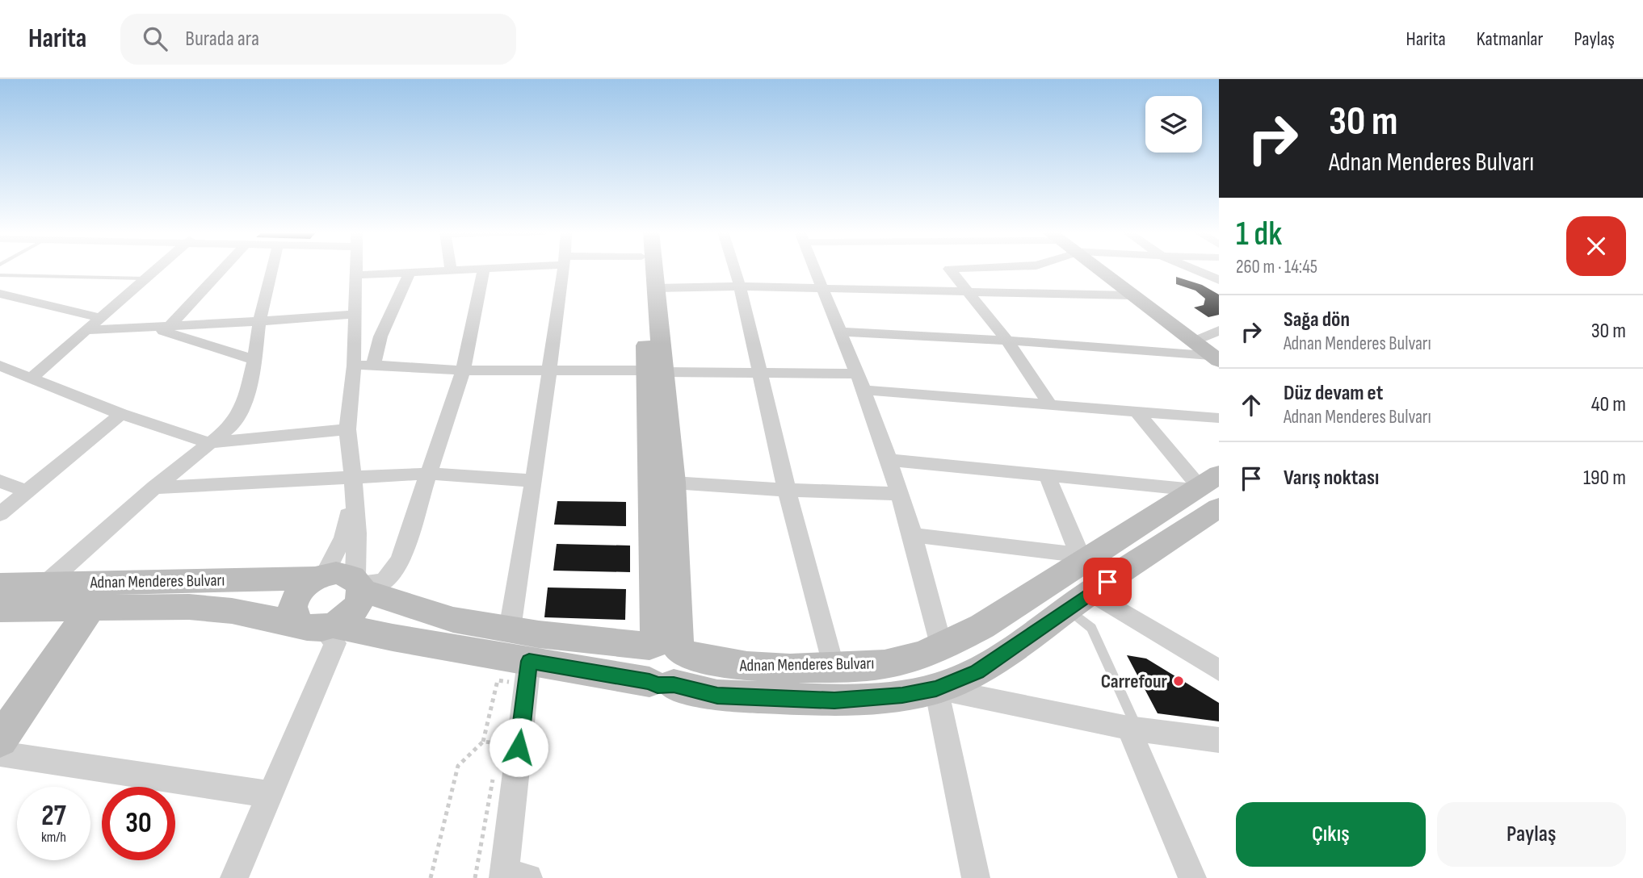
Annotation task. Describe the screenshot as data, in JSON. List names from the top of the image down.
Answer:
{
  "streets": {
    "main road": ["Adnan Menderes Bulvarı"]
  },
  "places": ["Carrefour"],
  "page": {
    "header": "Harita",
    "search": "Burada ara",
    "nav": ["Harita", "Katmanlar", "Paylaş"],
    "turn": ["30 m", "Adnan Menderes Bulvarı"],
    "heading": ["1 dk", "260 m · 14:45"],
    "list": [
      {
        "name": "Sağa dön",
        "note": "Adnan Menderes Bulvarı",
        "value": "30 m"
      },
      {
        "name": "Düz devam et",
        "note": "Adnan Menderes Bulvarı",
        "value": "40 m"
      },
      {
        "name": "Varış noktası",
        "value": "190 m"
      }
    ],
    "speed": "27 km/h",
    "limit": "30",
    "buttons": ["Çıkış", "Paylaş"]
  }
}
